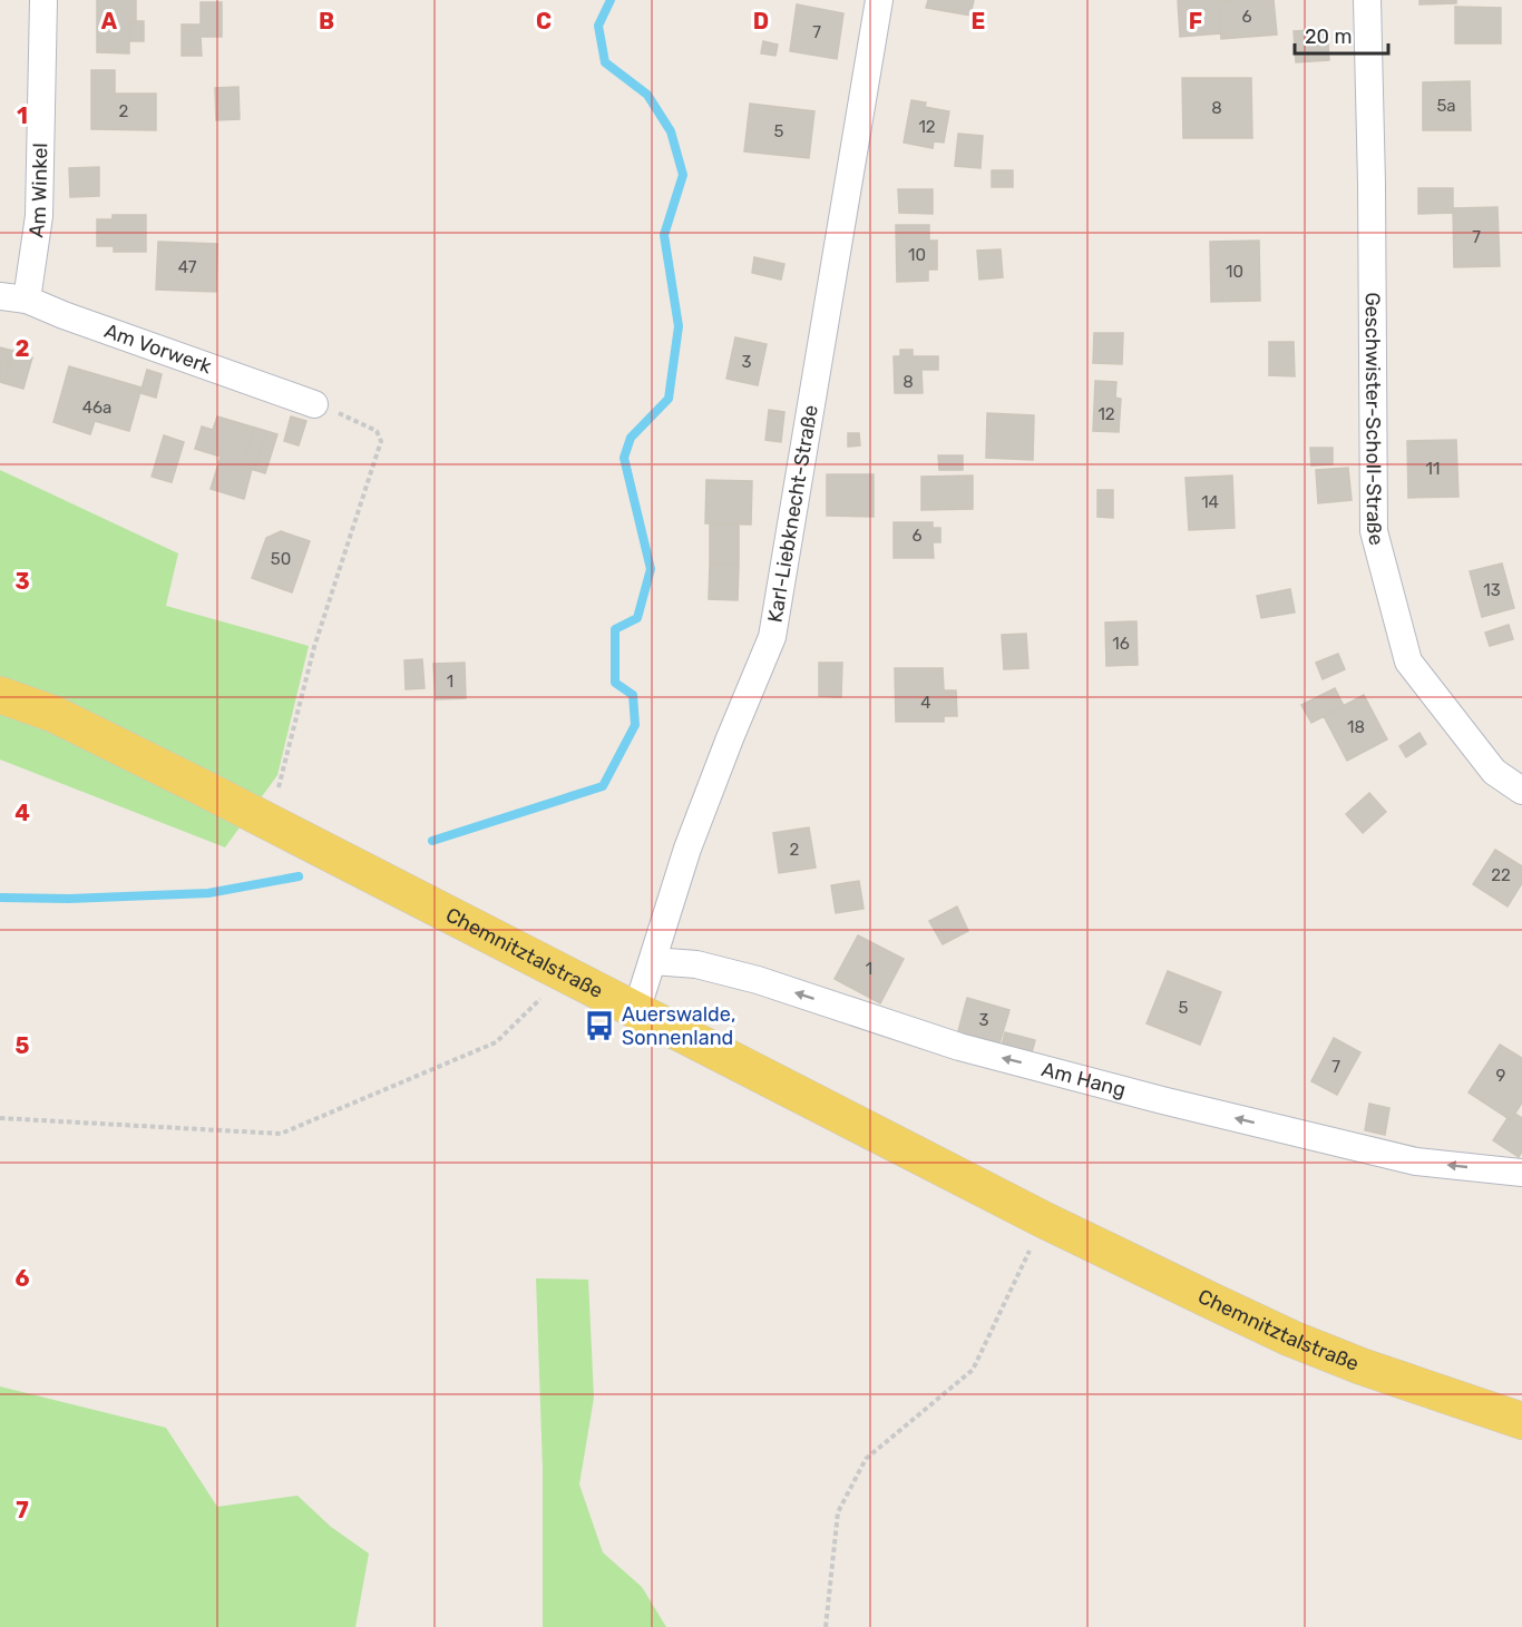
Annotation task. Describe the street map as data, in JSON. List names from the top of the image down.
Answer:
{
  "streets": {
    "main road": ["Chemnitztalstraße"],
    "street": [
      "Am Winkel",
      "Am Vorwerk",
      "Geschwister-Scholl-Straße",
      "Karl-Liebknecht-Straße",
      "Am Hang"
    ]
  },
  "crossings": [
    ["Am Winkel", "Am Vorwerk"],
    ["Karl-Liebknecht-Straße", "Chemnitztalstraße"],
    ["Karl-Liebknecht-Straße", "Am Hang"]
  ],
  "one_way": ["Am Hang"],
  "places": {
    "bus stop": ["Auerswalde, Sonnenland"]
  },
  "house_numbers": [
    "6",
    "7",
    "5a",
    "8",
    "2",
    "12",
    "5",
    "7",
    "10",
    "47",
    "10",
    "3",
    "8",
    "46a",
    "12",
    "11",
    "14",
    "6",
    "50",
    "13",
    "16",
    "1",
    "4",
    "18",
    "2",
    "22",
    "1",
    "5",
    "3",
    "7",
    "9"
  ],
  "scale_bar": "20 m",
  "grid": {
    "columns": [
      "A",
      "B",
      "C",
      "D",
      "E",
      "F"
    ],
    "rows": [
      "1",
      "2",
      "3",
      "4",
      "5",
      "6",
      "7"
    ]
  }
}
